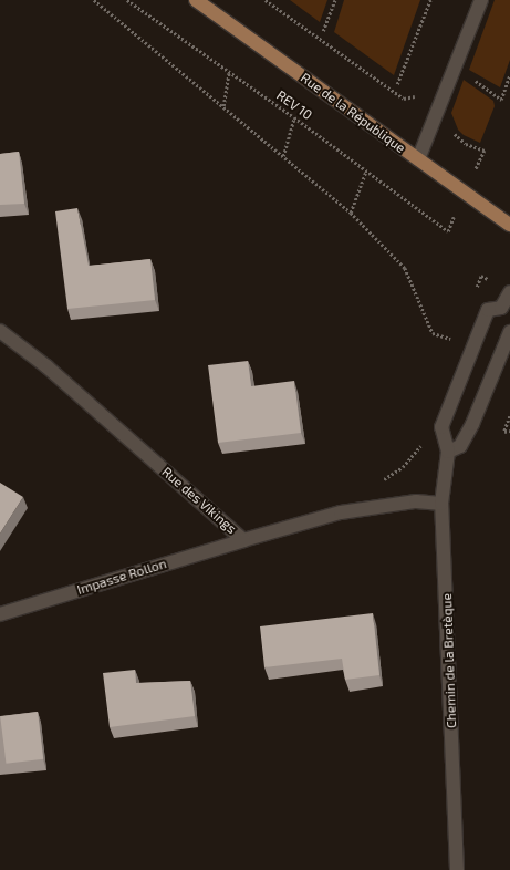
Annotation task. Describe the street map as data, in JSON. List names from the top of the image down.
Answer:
{
  "streets": {
    "main road": ["Rue de la République"],
    "street": ["Rue des Vikings", "Impasse Rollon", "Chemin de la Bretèque"],
    "path": ["REV 10"]
  },
  "crossings": [
    ["Rue des Vikings", "Impasse Rollon"],
    ["Rue des Vikings", "Chemin de la Bretèque"]
  ]
}
